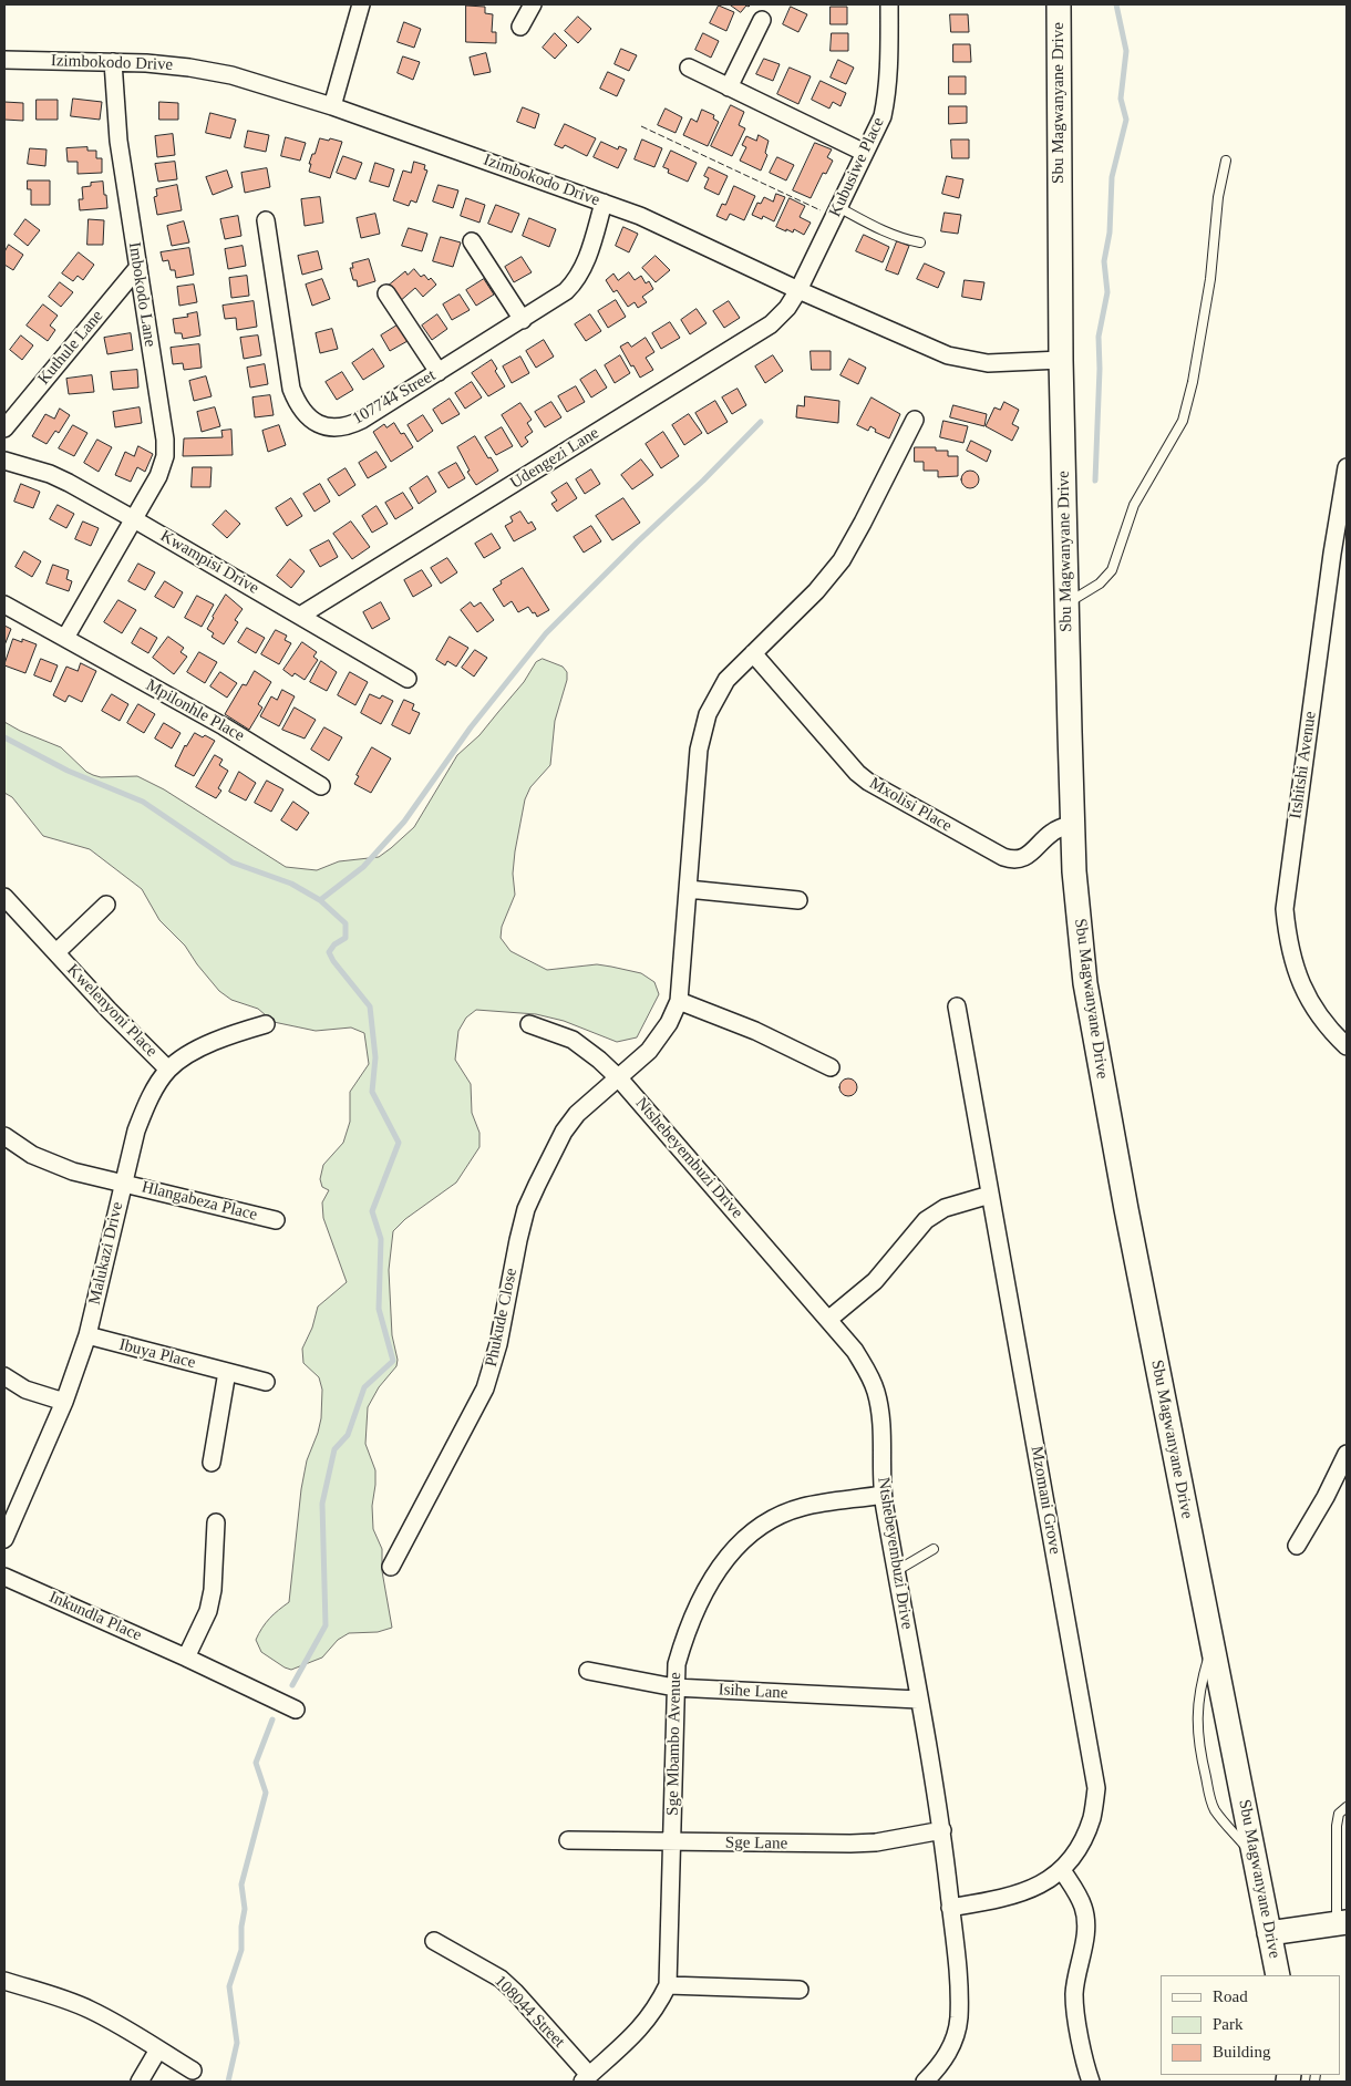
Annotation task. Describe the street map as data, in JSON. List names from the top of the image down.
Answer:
{
  "streets": {
    "main road": ["Sbu Magwanyane Drive"],
    "street": [
      "Izimbokodo Drive",
      "Kubusiwe Place",
      "Imbokodo Lane",
      "Kuthule Lane",
      "107744 Street",
      "Udengezi Lane",
      "Kwampisi Drive",
      "Mpilonhle Place",
      "Itshitshi Avenue",
      "Mxolisi Place",
      "Kwelenyoni Place",
      "Ntshebeyembuzi Drive",
      "Hlangabeza Place",
      "Malukazi Drive",
      "Phukude Close",
      "Ibuya Place",
      "Mzomani Grove",
      "Inkundla Place",
      "Isihe Lane",
      "Sge Mbambo Avenue",
      "Sge Lane",
      "108044 Street"
    ]
  },
  "crossings": [
    ["Izimbokodo Drive", "Sbu Magwanyane Drive"],
    ["Izimbokodo Drive", "Kubusiwe Place"],
    ["Izimbokodo Drive", "Imbokodo Lane"],
    ["Izimbokodo Drive", "107744 Street"],
    ["Izimbokodo Drive", "Udengezi Lane"],
    ["Sbu Magwanyane Drive", "Mxolisi Place"],
    ["Kubusiwe Place", "Udengezi Lane"],
    ["Imbokodo Lane", "Kuthule Lane"],
    ["Imbokodo Lane", "Kwampisi Drive"],
    ["Udengezi Lane", "Kwampisi Drive"],
    ["Kwelenyoni Place", "Malukazi Drive"],
    ["Ntshebeyembuzi Drive", "Phukude Close"],
    ["Ntshebeyembuzi Drive", "Mzomani Grove"],
    ["Ntshebeyembuzi Drive", "Isihe Lane"],
    ["Ntshebeyembuzi Drive", "Sge Mbambo Avenue"],
    ["Ntshebeyembuzi Drive", "Sge Lane"],
    ["Hlangabeza Place", "Malukazi Drive"],
    ["Malukazi Drive", "Ibuya Place"],
    ["Isihe Lane", "Sge Mbambo Avenue"],
    ["Sge Mbambo Avenue", "Sge Lane"],
    ["Sge Mbambo Avenue", "108044 Street"]
  ],
  "legend": ["Road", "Park", "Building"]
}
